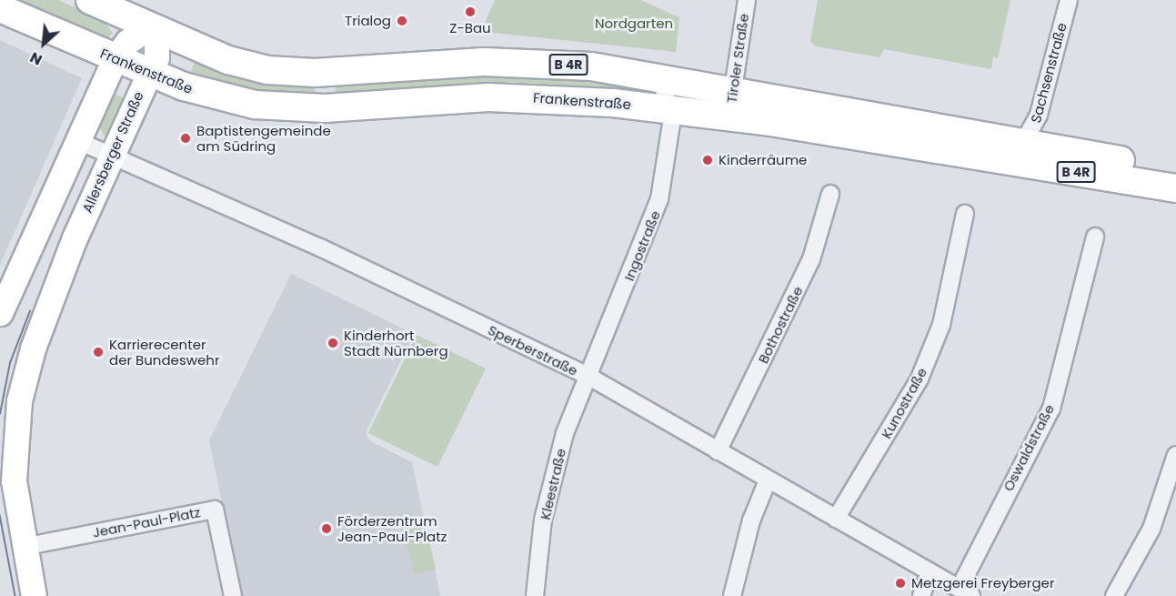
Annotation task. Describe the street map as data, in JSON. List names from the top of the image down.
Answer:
{
  "streets": {
    "main road": ["B 4R", "Frankenstraße", "Allersberger Straße"],
    "street": [
      "Tiroler Straße",
      "Sachsenstraße",
      "Ingostraße",
      "Bothostraße",
      "Sperberstraße",
      "Kunostraße",
      "Oswaldstraße",
      "Kleestraße",
      "Jean-Paul-Platz"
    ]
  },
  "crossings": [
    ["Tiroler Straße", "Frankenstraße"],
    ["Frankenstraße", "Sachsenstraße"],
    ["Frankenstraße", "Allersberger Straße"],
    ["Frankenstraße", "Ingostraße"],
    ["Allersberger Straße", "Sperberstraße"],
    ["Allersberger Straße", "Jean-Paul-Platz"],
    ["Ingostraße", "Sperberstraße"],
    ["Ingostraße", "Kleestraße"],
    ["Bothostraße", "Sperberstraße"],
    ["Sperberstraße", "Kunostraße"],
    ["Sperberstraße", "Oswaldstraße"],
    ["Sperberstraße", "Kleestraße"]
  ],
  "parks": ["Nordgarten"],
  "places": [
    "Z-Bau",
    "Trialog",
    "Baptistengemeinde am Südring",
    "Kinderräume",
    "Kinderhort Stadt Nürnberg",
    "Karrierecenter der Bundeswehr",
    "Förderzentrum Jean-Paul-Platz",
    "Metzgerei Freyberger"
  ],
  "north": "bottom left"
}
